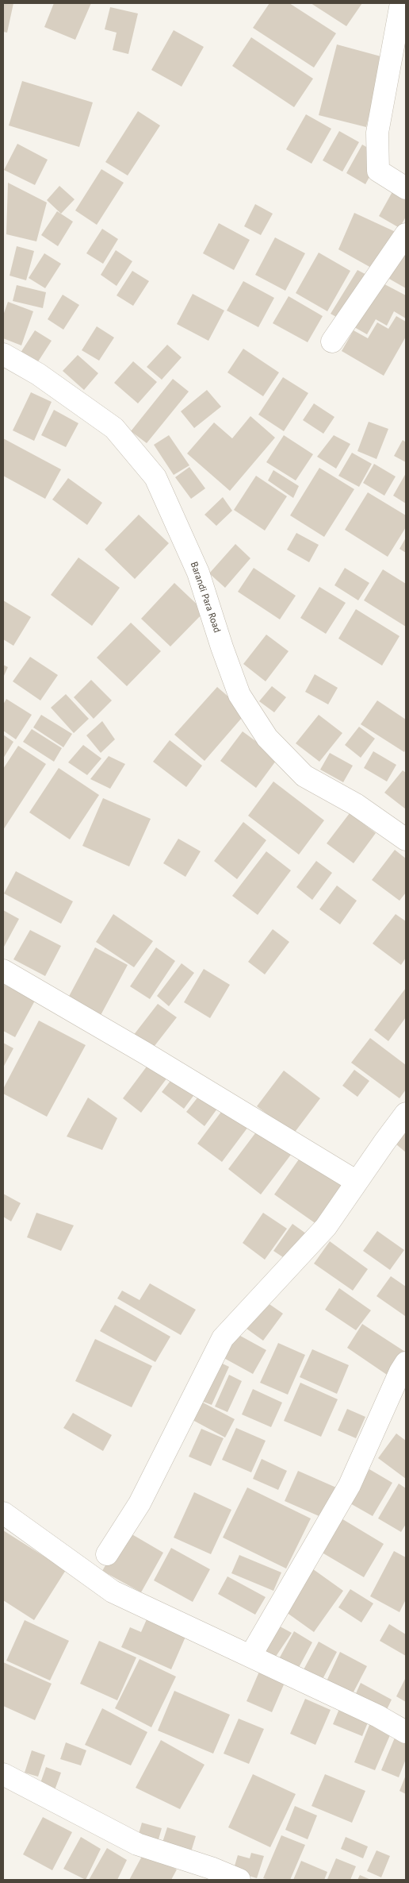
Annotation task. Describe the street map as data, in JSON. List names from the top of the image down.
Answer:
{
  "streets": {
    "street": ["Barandi Para Road"]
  }
}
